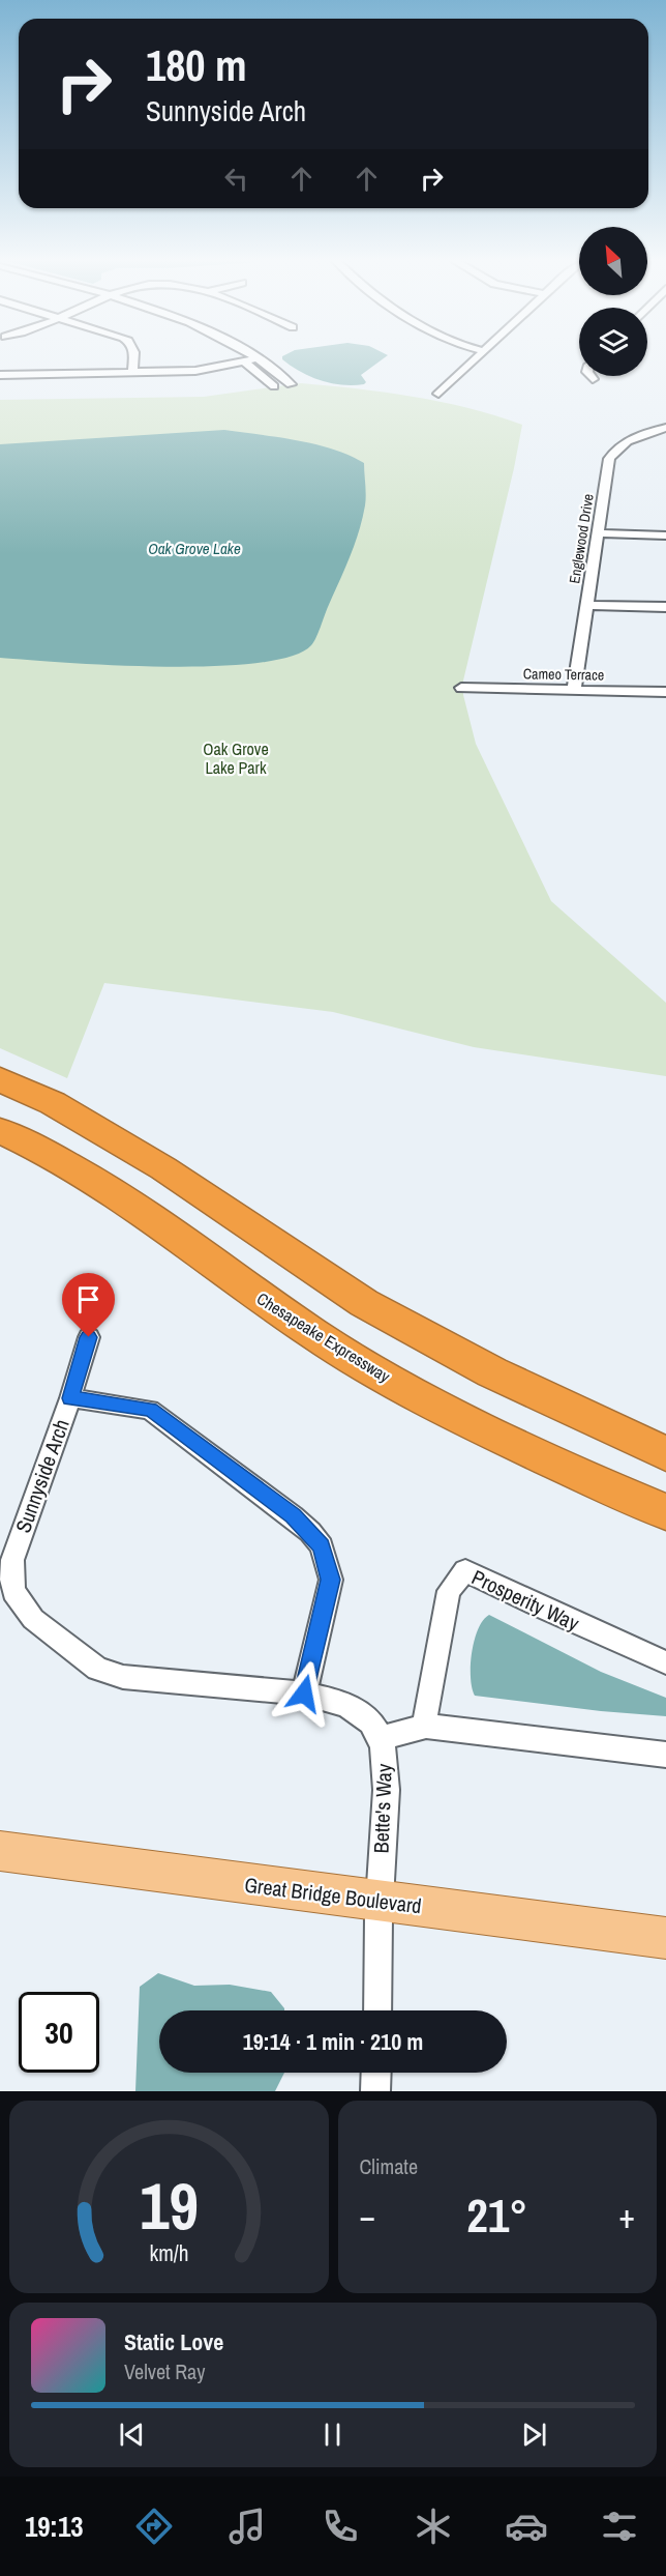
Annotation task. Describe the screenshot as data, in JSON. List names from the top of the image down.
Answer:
{
  "streets": {
    "highway": ["Chesapeake Expressway"],
    "main road": ["Great Bridge Boulevard"],
    "street": [
      "Englewood Drive",
      "Cameo Terrace",
      "Sunnyside Arch",
      "Prosperity Way",
      "Bette's Way"
    ]
  },
  "crossings": [
    ["Englewood Drive", "Cameo Terrace"],
    ["Sunnyside Arch", "Bette's Way"],
    ["Bette's Way", "Great Bridge Boulevard"]
  ],
  "water": ["Oak Grove Lake"],
  "parks": ["Oak Grove Lake Park"],
  "north": "top left",
  "page": {
    "turn": ["180 m", "Sunnyside Arch"],
    "limit": "30",
    "trip": "19:14 · 1 min · 210 m",
    "tile": "Climate",
    "heat": ["−", "21°", "+"],
    "song": ["Static Love", "Velvet Ray"],
    "tabs": "19:13",
    "gauge": ["19", "km/h"]
  }
}
